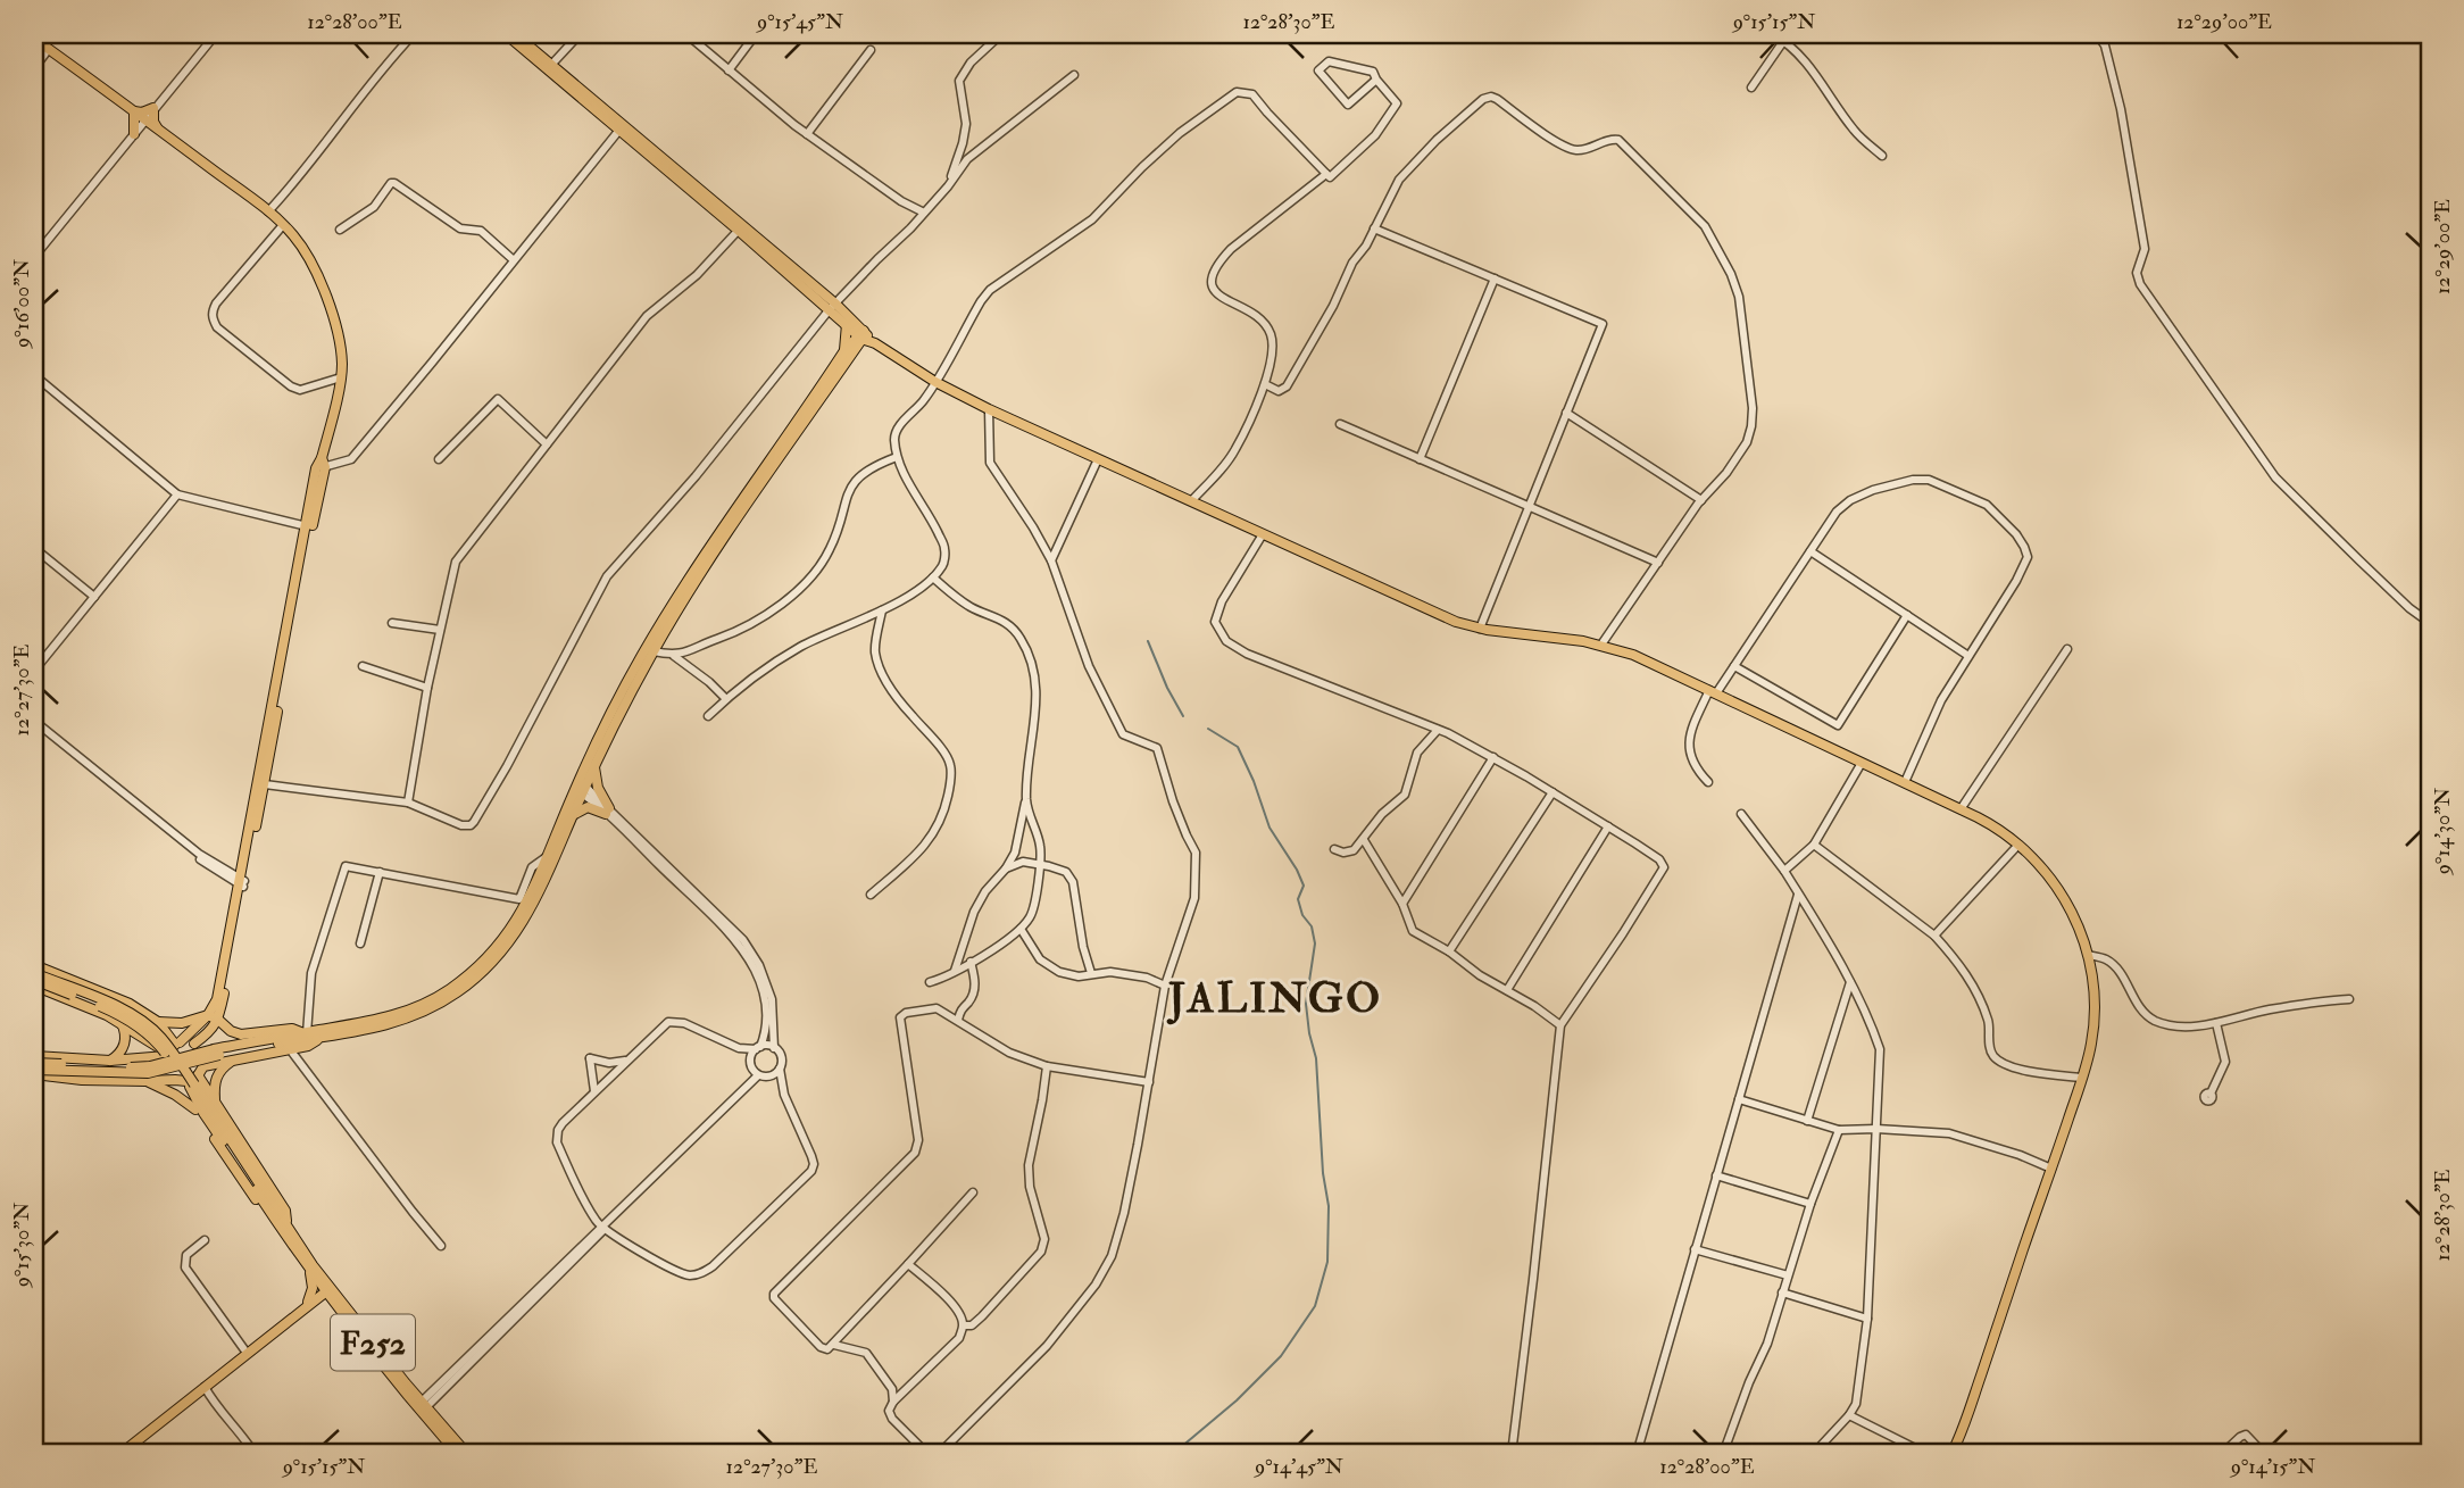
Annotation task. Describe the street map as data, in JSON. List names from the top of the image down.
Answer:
{
  "streets": {
    "main road": ["F252"]
  },
  "districts": ["JALINGO"],
  "coordinates": [
    "12°28'00\"E",
    "9°15'45\"N",
    "12°28'30\"E",
    "9°15'15\"N",
    "12°29'00\"E",
    "9°16'00\"N",
    "12°27'30\"E",
    "9°14'30\"N",
    "9°15'30\"N",
    "9°14'45\"N",
    "9°14'15\"N"
  ]
}
